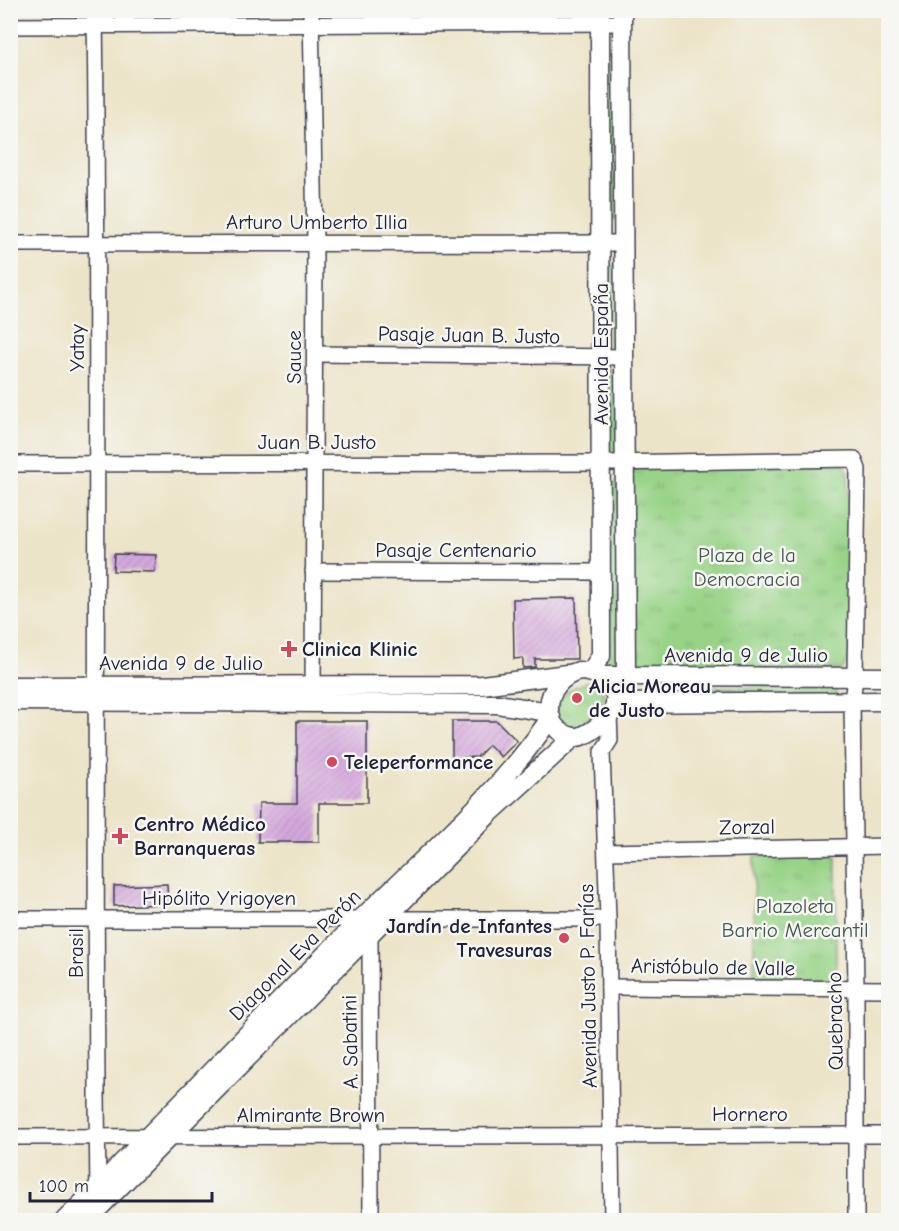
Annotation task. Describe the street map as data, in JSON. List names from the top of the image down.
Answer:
{
  "streets": {
    "main road": ["Avenida España", "Avenida 9 de Julio", "Diagonal Eva Perón"],
    "street": [
      "Arturo Umberto Illia",
      "Pasaje Juan B. Justo",
      "Yatay",
      "Sauce",
      "Juan B. Justo",
      "Pasaje Centenario",
      "Zorzal",
      "Hipólito Yrigoyen",
      "Brasil",
      "Aristóbulo de Valle",
      "Avenida Justo P. Farías",
      "Quebracho",
      "A. Sabatini",
      "Hornero",
      "Almirante Brown"
    ]
  },
  "crossings": [
    ["Arturo Umberto Illia", "Yatay"],
    ["Arturo Umberto Illia", "Avenida España"],
    ["Arturo Umberto Illia", "Sauce"],
    ["Pasaje Juan B. Justo", "Avenida España"],
    ["Pasaje Juan B. Justo", "Sauce"],
    ["Yatay", "Juan B. Justo"],
    ["Yatay", "Avenida 9 de Julio"],
    ["Yatay", "Brasil"],
    ["Avenida España", "Juan B. Justo"],
    ["Avenida España", "Pasaje Centenario"],
    ["Avenida España", "Avenida 9 de Julio"],
    ["Avenida España", "Diagonal Eva Perón"],
    ["Avenida España", "Avenida Justo P. Farías"],
    ["Sauce", "Juan B. Justo"],
    ["Sauce", "Pasaje Centenario"],
    ["Sauce", "Avenida 9 de Julio"],
    ["Juan B. Justo", "Avenida 9 de Julio"],
    ["Juan B. Justo", "Quebracho"],
    ["Avenida 9 de Julio", "Brasil"],
    ["Avenida 9 de Julio", "Diagonal Eva Perón"],
    ["Avenida 9 de Julio", "Avenida Justo P. Farías"],
    ["Avenida 9 de Julio", "Quebracho"],
    ["Zorzal", "Avenida Justo P. Farías"],
    ["Zorzal", "Quebracho"],
    ["Hipólito Yrigoyen", "Brasil"],
    ["Hipólito Yrigoyen", "Diagonal Eva Perón"],
    ["Hipólito Yrigoyen", "A. Sabatini"],
    ["Brasil", "Diagonal Eva Perón"],
    ["Brasil", "Almirante Brown"],
    ["Diagonal Eva Perón", "Avenida Justo P. Farías"],
    ["Diagonal Eva Perón", "A. Sabatini"],
    ["Diagonal Eva Perón", "Almirante Brown"],
    ["Aristóbulo de Valle", "Avenida Justo P. Farías"],
    ["Aristóbulo de Valle", "Quebracho"],
    ["Avenida Justo P. Farías", "Hornero"],
    ["Avenida Justo P. Farías", "Almirante Brown"],
    ["Quebracho", "Hornero"],
    ["A. Sabatini", "Almirante Brown"],
    ["Hornero", "Almirante Brown"]
  ],
  "parks": ["Plaza de la Democracia", "Plazoleta Barrio Mercantil"],
  "places": {
    "health": ["Clinica Klinic", "Centro Médico Barranqueras"],
    "other": ["Alicia Moreau de Justo", "Teleperformance", "Jardín de Infantes Travesuras"]
  },
  "scale_bar": "100 m"
}
